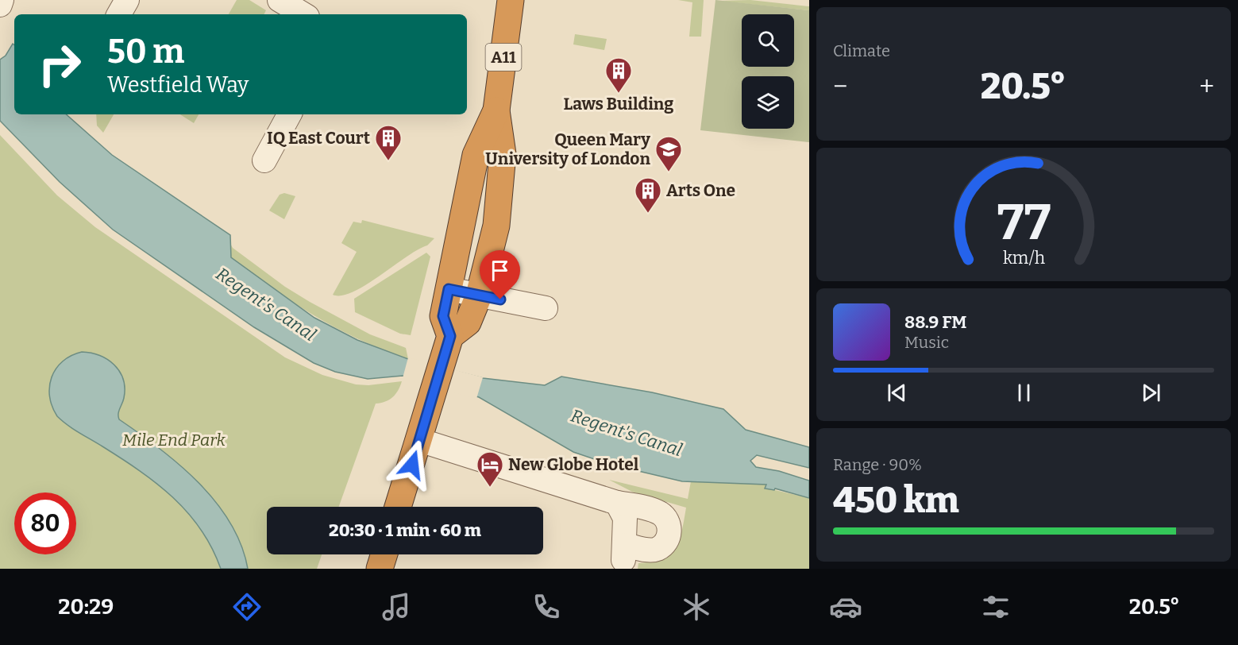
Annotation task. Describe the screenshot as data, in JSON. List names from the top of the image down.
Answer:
{
  "streets": {
    "highway": ["A11"]
  },
  "water": ["Regent's Canal"],
  "parks": ["Mile End Park"],
  "places": {
    "building": ["Laws Building", "IQ East Court", "Arts One"],
    "school or university": ["Queen Mary University of London"],
    "hotel": ["New Globe Hotel"]
  },
  "page": {
    "tile": [
      "Climate",
      ["Range · 90%", "450 km"]
    ],
    "turn": ["50 m", "Westfield Way"],
    "heat": ["−", "20.5°", "+"],
    "song": ["88.9 FM", "Music"],
    "limit": "80",
    "trip": "20:30 · 1 min · 60 m",
    "tabs": ["20:29", "20.5°"],
    "gauge": ["77", "km/h"]
  }
}
